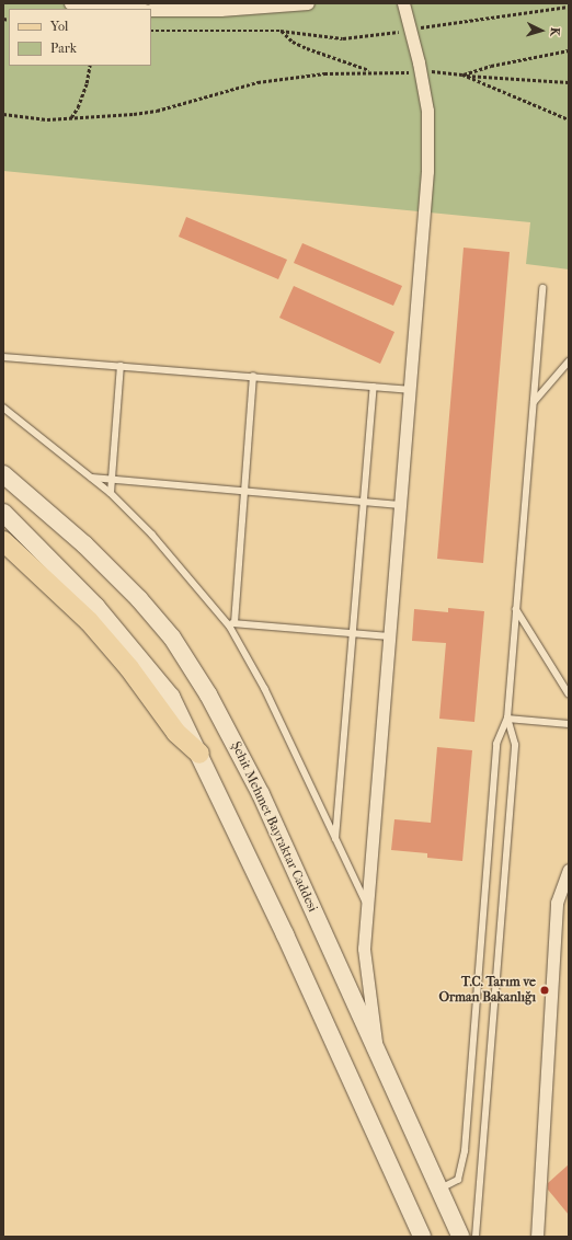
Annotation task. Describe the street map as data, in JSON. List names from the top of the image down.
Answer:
{
  "streets": {
    "main road": ["Şehit Mehmet Bayraktar Caddesi"]
  },
  "places": ["T.C. Tarım ve Orman Bakanlığı"],
  "legend": ["Yol", "Park"],
  "north": "right"
}
